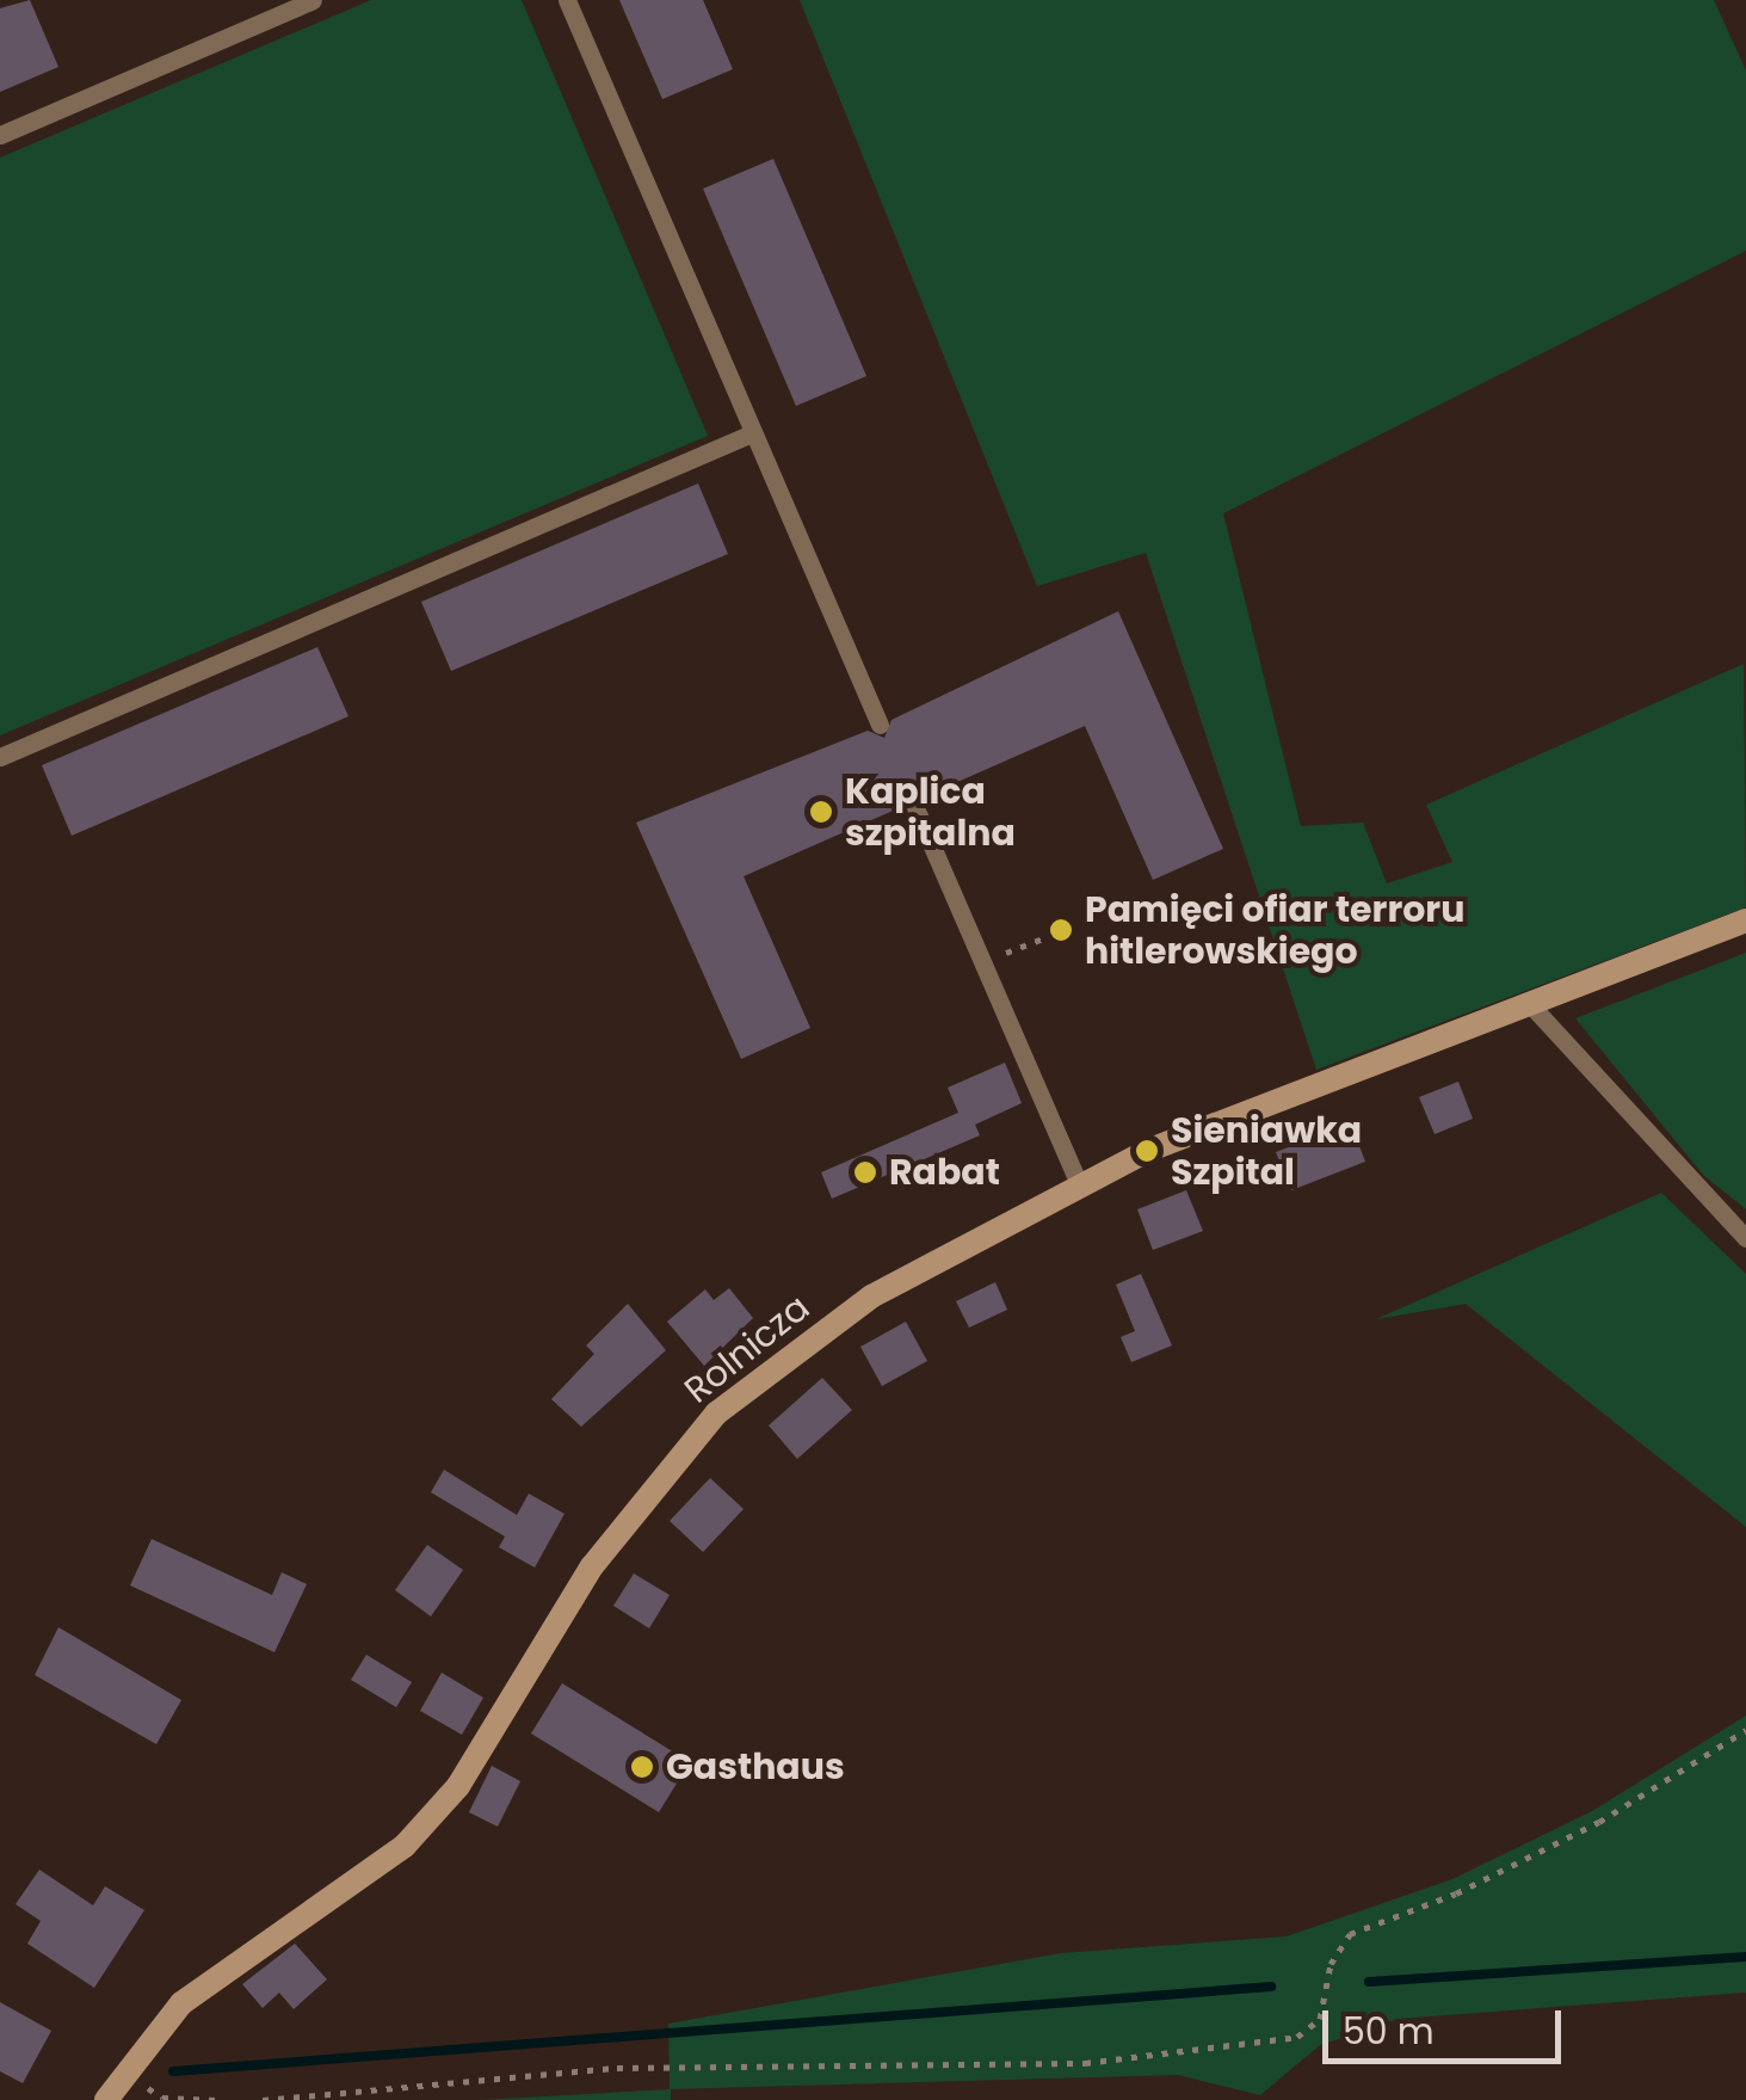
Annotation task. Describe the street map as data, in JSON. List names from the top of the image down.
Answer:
{
  "streets": {
    "street": ["Rolnicza"]
  },
  "places": [
    "Kaplica szpitalna",
    "Pamięci ofiar terroru hitlerowskiego",
    "Sieniawka Szpital",
    "Rabat",
    "Gasthaus"
  ],
  "scale_bar": "50 m"
}
